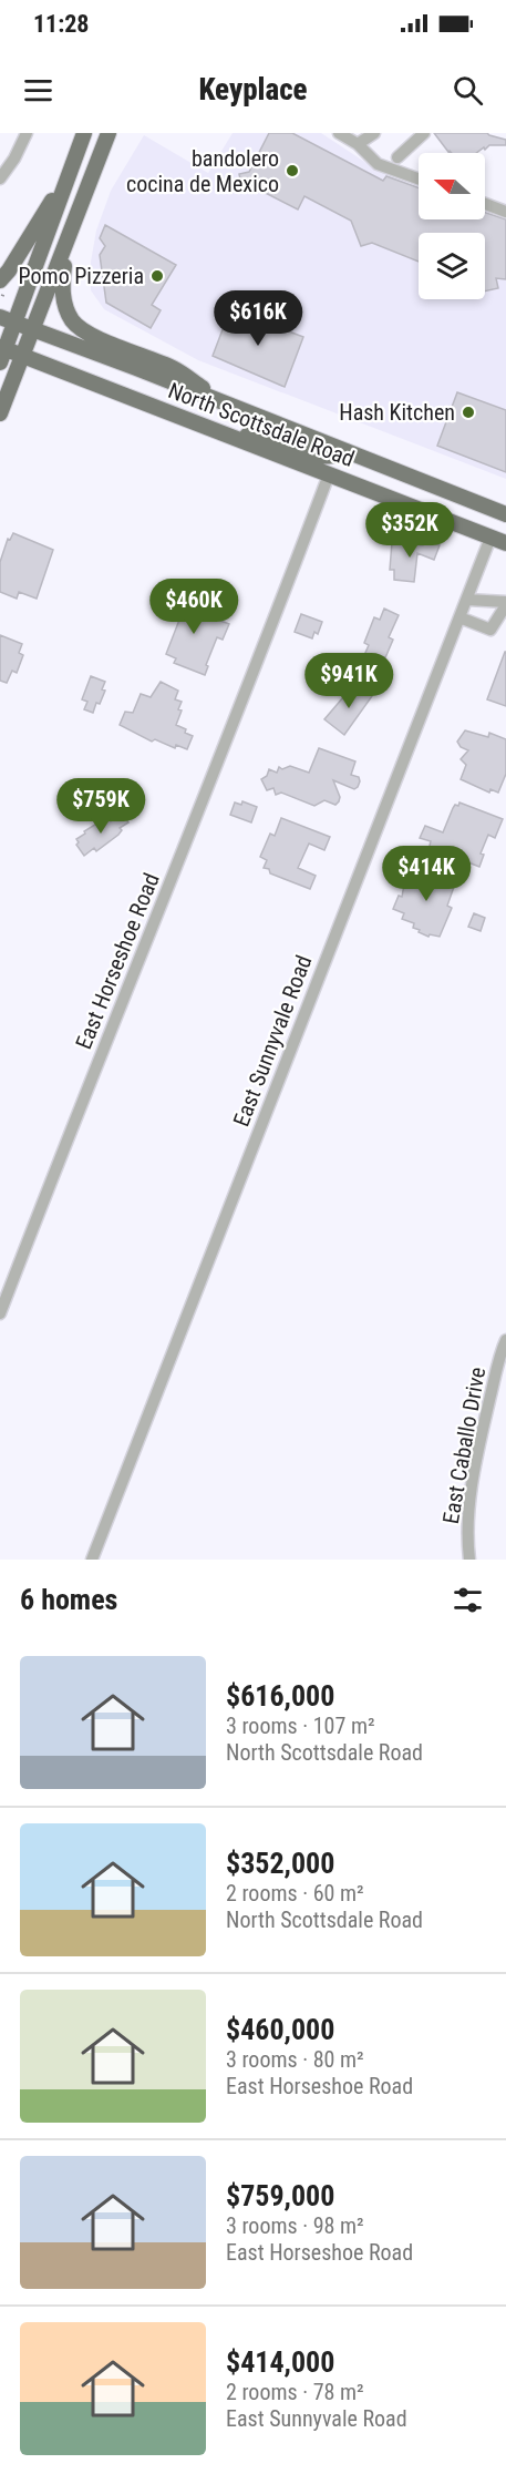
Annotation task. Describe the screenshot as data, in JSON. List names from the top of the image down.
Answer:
{
  "streets": {
    "main road": ["North Scottsdale Road"],
    "street": ["East Horseshoe Road", "East Sunnyvale Road", "East Caballo Drive"]
  },
  "crossings": [
    ["North Scottsdale Road", "East Horseshoe Road"],
    ["North Scottsdale Road", "East Sunnyvale Road"]
  ],
  "places": ["bandolero cocina de Mexico", "Pomo Pizzeria", "Hash Kitchen"],
  "north": "left",
  "page": {
    "status": "11:28",
    "header": "Keyplace",
    "price": [
      "$616K",
      "$352K",
      "$460K",
      "$941K",
      "$759K",
      "$414K"
    ],
    "heading": "6 homes",
    "list": [
      {
        "name": "$616,000",
        "note": "3 rooms · 107 m² · North Scottsdale Road"
      },
      {
        "name": "$352,000",
        "note": "2 rooms · 60 m² · North Scottsdale Road"
      },
      {
        "name": "$460,000",
        "note": "3 rooms · 80 m² · East Horseshoe Road"
      },
      {
        "name": "$759,000",
        "note": "3 rooms · 98 m² · East Horseshoe Road"
      },
      {
        "name": "$414,000",
        "note": "2 rooms · 78 m² · East Sunnyvale Road"
      }
    ]
  }
}
